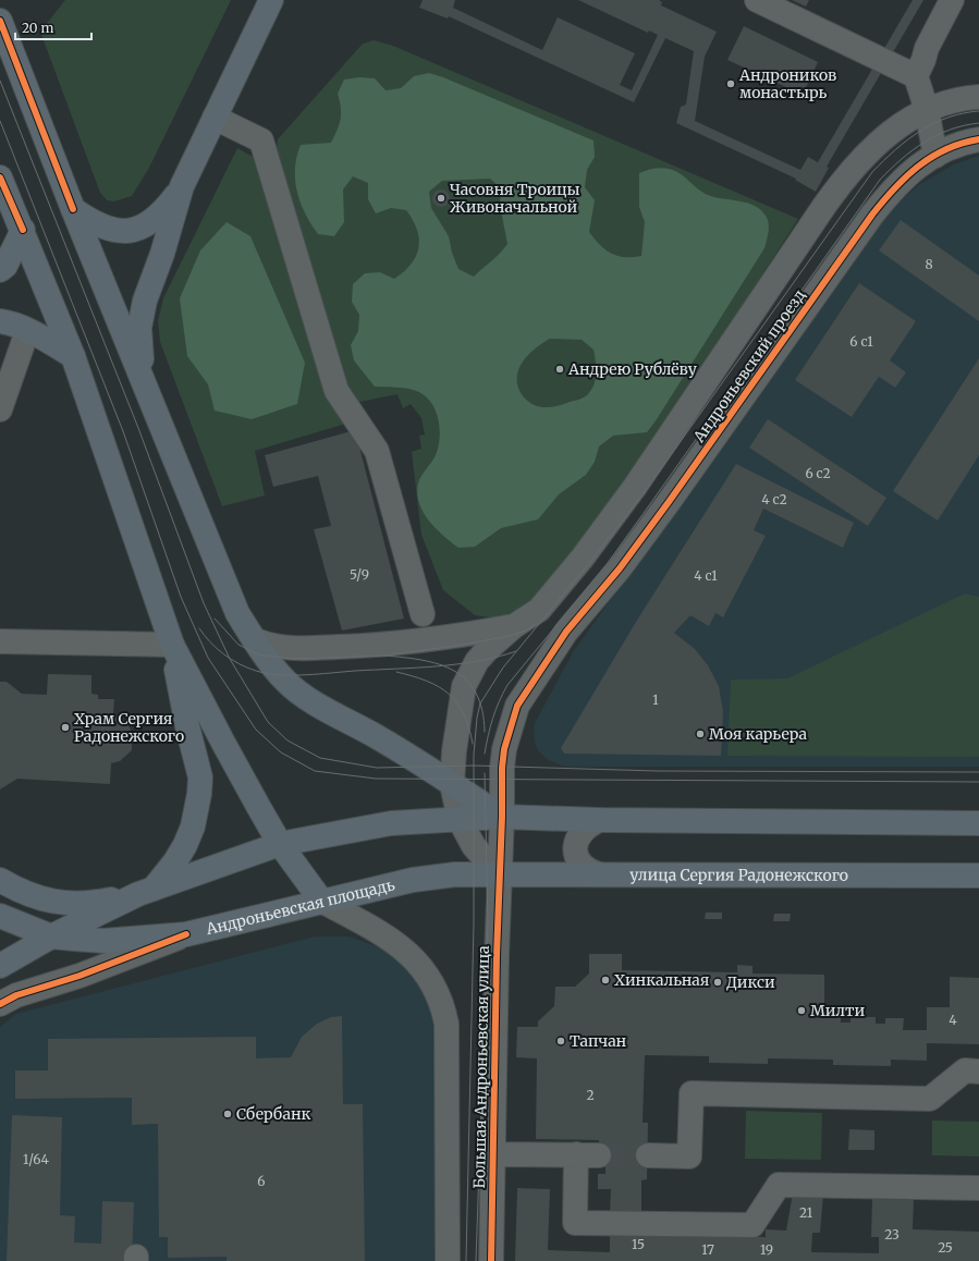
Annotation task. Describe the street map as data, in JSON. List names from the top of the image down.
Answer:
{
  "streets": {
    "main road": ["улица Сергия Радонежского", "Андроньевская площадь"],
    "street": ["Андроньевский проезд", "Большая Андроньевская улица"]
  },
  "crossings": [
    ["Андроньевский проезд", "Большая Андроньевская улица"],
    ["улица Сергия Радонежского", "Андроньевская площадь"],
    ["улица Сергия Радонежского", "Большая Андроньевская улица"],
    ["Андроньевская площадь", "Большая Андроньевская улица"]
  ],
  "places": [
    "Андроников монастырь",
    "Часовня Троицы Живоначальной",
    "Андрею Рублёву",
    "Храм Сергия Радонежского",
    "Моя карьера",
    "Хинкальная",
    "Дикси",
    "Милти",
    "Тапчан",
    "Сбербанк"
  ],
  "house_numbers": [
    "8",
    "6 с1",
    "6 с2",
    "4 с2",
    "5/9",
    "4 с1",
    "1",
    "4",
    "2",
    "1/64",
    "6",
    "21",
    "23",
    "15",
    "25",
    "17",
    "19"
  ],
  "scale_bar": "20 m"
}
